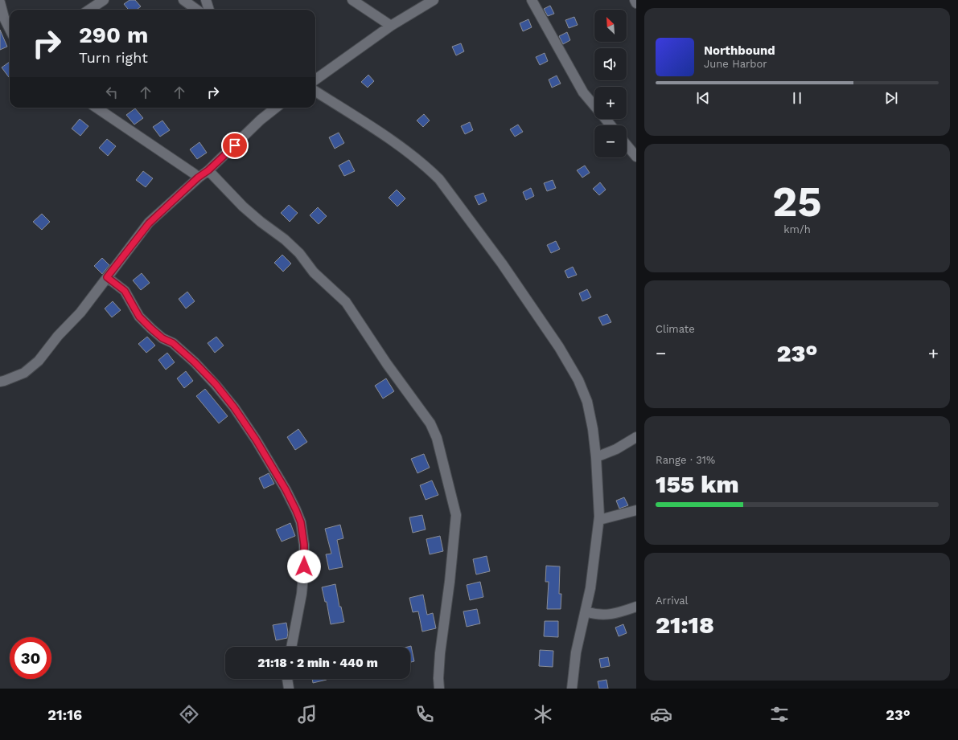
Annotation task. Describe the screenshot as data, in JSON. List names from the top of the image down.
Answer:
{
  "north": "top left",
  "page": {
    "map_buttons": ["+", "−"],
    "turn": ["290 m", "Turn right"],
    "song": ["Northbound", "June Harbor"],
    "tile": [
      ["25", "km/h"],
      "Climate",
      ["Range · 31%", "155 km"],
      ["Arrival", "21:18"]
    ],
    "heat": ["−", "23°", "+"],
    "limit": "30",
    "trip": "21:18 · 2 min · 440 m",
    "tabs": ["21:16", "23°"]
  }
}
